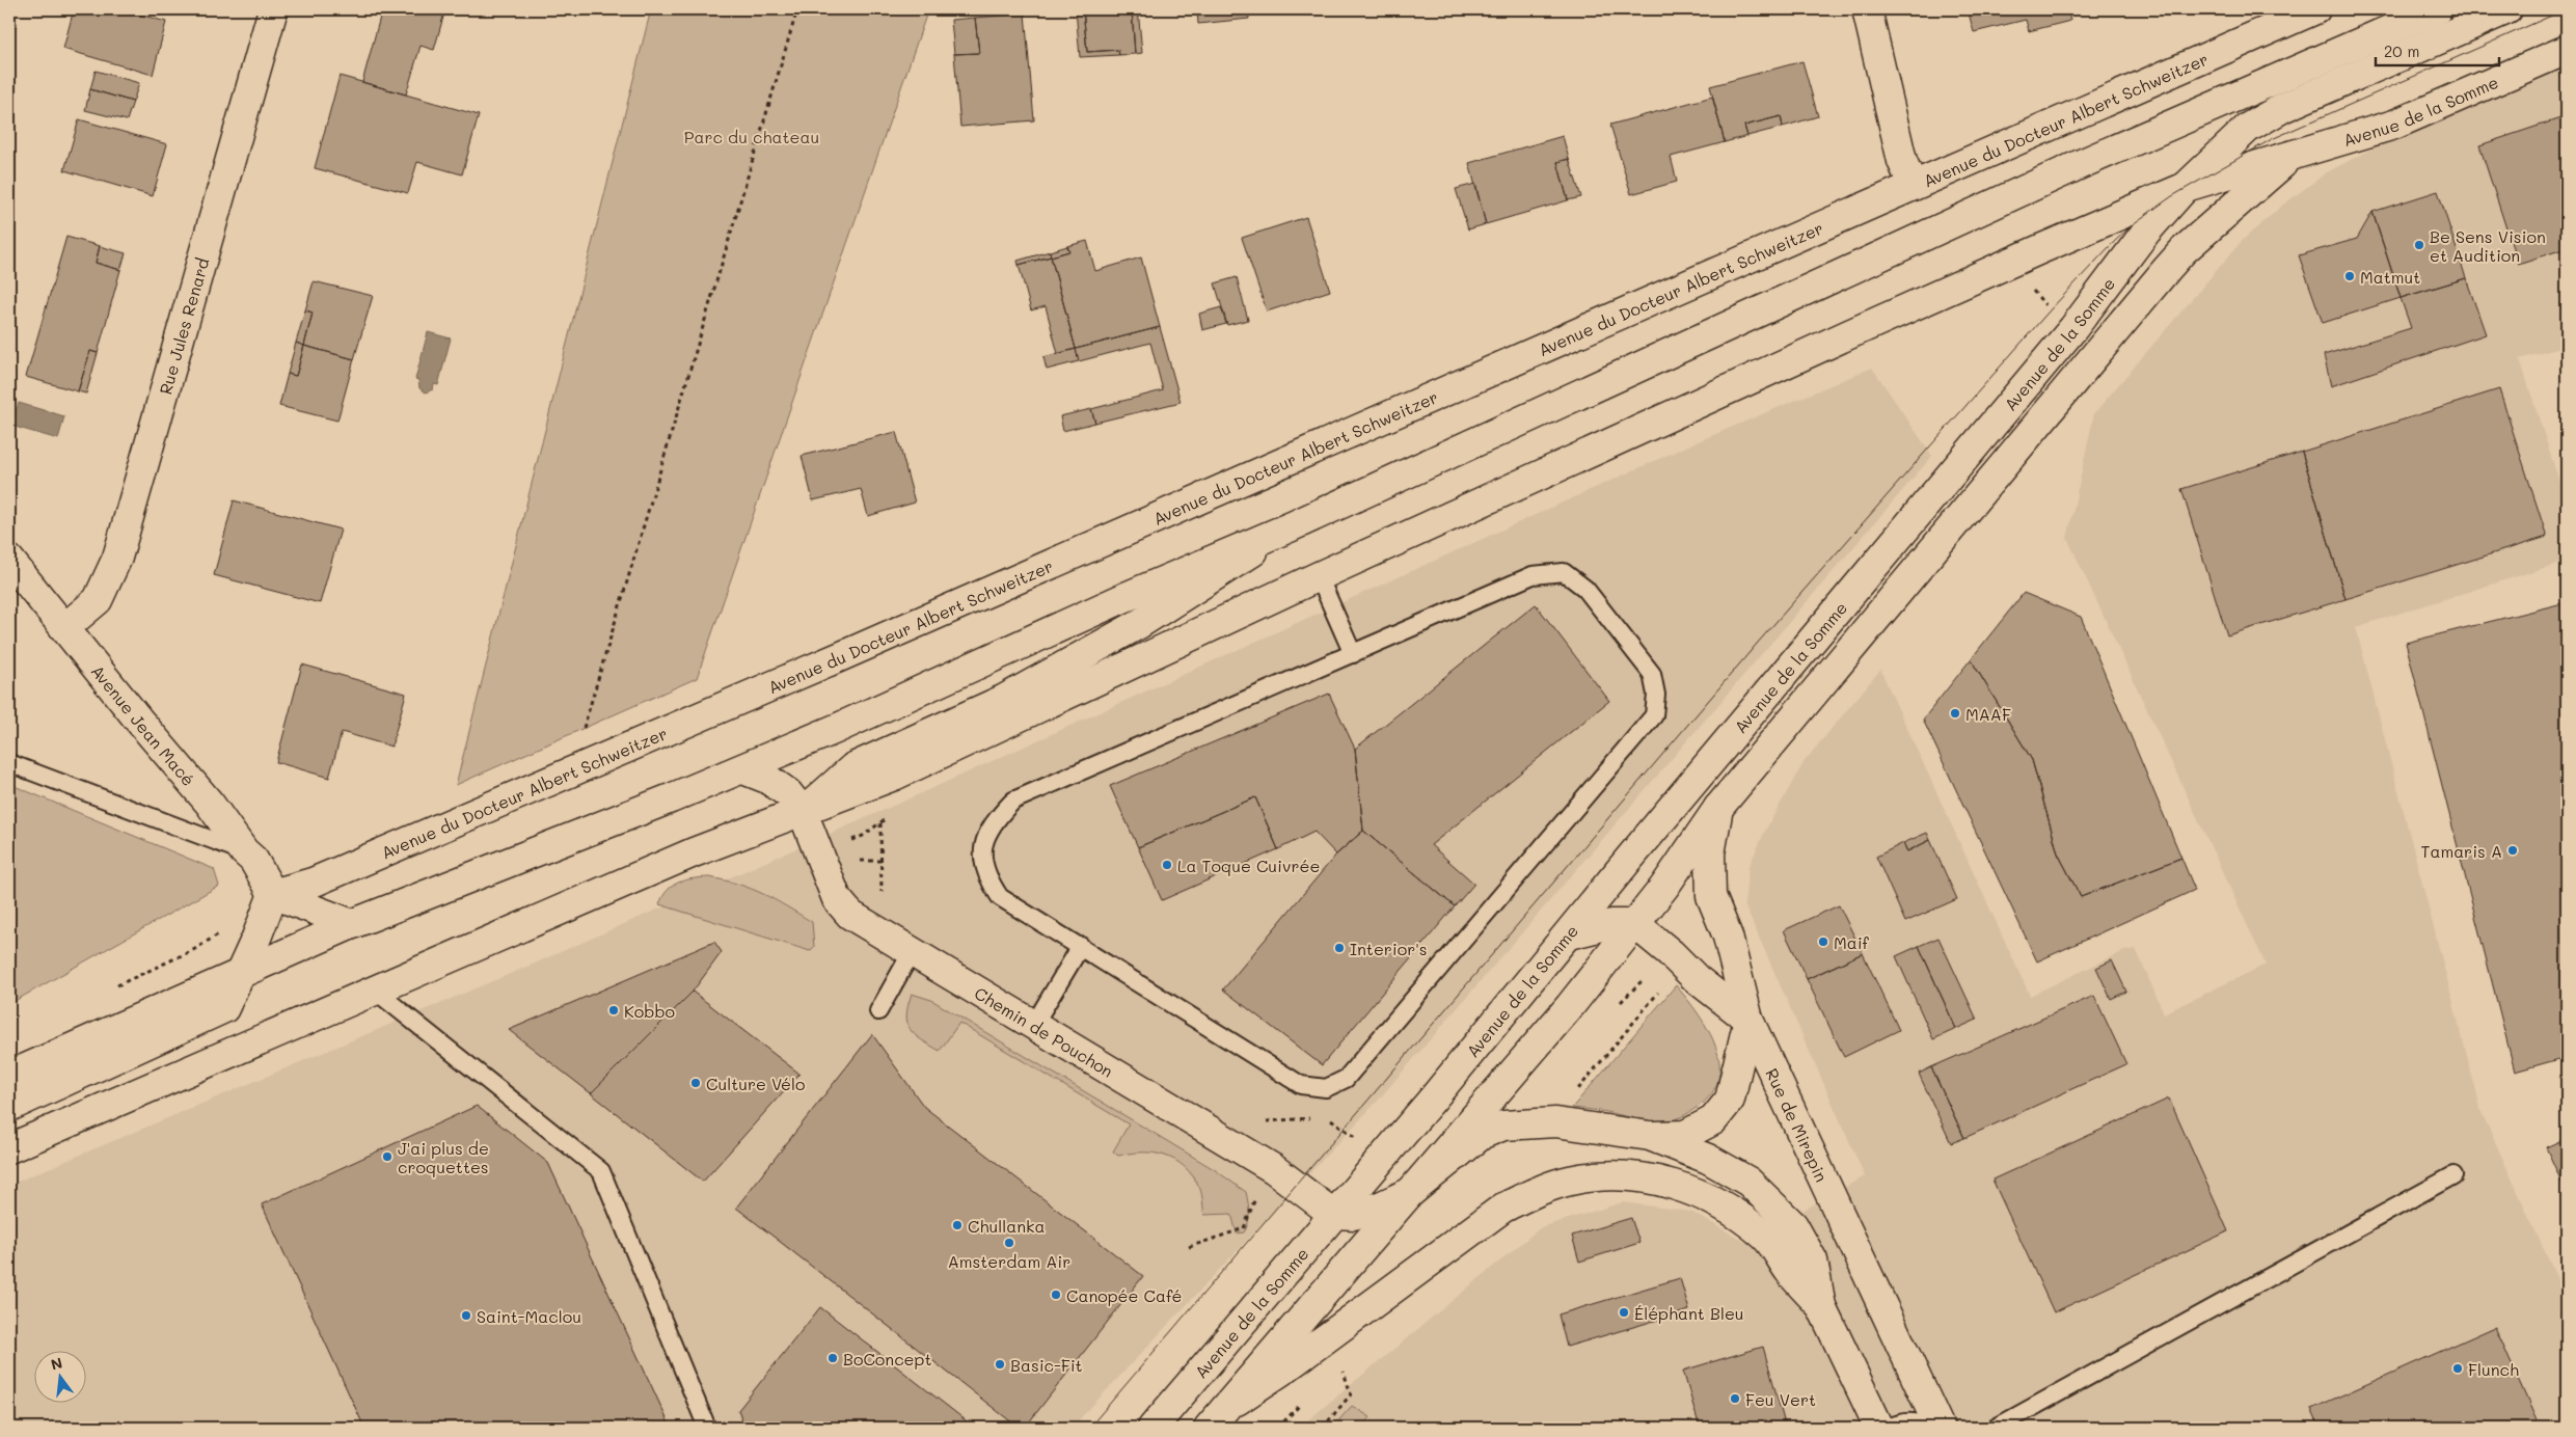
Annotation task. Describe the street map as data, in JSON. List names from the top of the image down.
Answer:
{
  "streets": {
    "main road": [
      "Avenue de la Somme",
      "Avenue du Docteur Albert Schweitzer",
      "Rue Jules Renard",
      "Avenue Jean Macé",
      "Chemin de Pouchon",
      "Rue de Mirepin"
    ]
  },
  "crossings": [
    ["Avenue de la Somme", "Chemin de Pouchon"],
    ["Avenue de la Somme", "Rue de Mirepin"],
    ["Avenue du Docteur Albert Schweitzer", "Avenue Jean Macé"],
    ["Rue Jules Renard", "Avenue Jean Macé"]
  ],
  "parks": ["Parc du chateau"],
  "places": [
    "Be Sens Vision et Audition",
    "Matmut",
    "MAAF",
    "Tamaris A",
    "La Toque Cuivrée",
    "Maif",
    "Interior's",
    "Kobbo",
    "Culture Vélo",
    "J'ai plus de croquettes",
    "Chullanka",
    "Amsterdam Air",
    "Canopée Café",
    "Éléphant Bleu",
    "Saint-Maclou",
    "BoConcept",
    "Basic-Fit",
    "Flunch",
    "Feu Vert"
  ],
  "scale_bar": "20 m",
  "north": "top"
}
